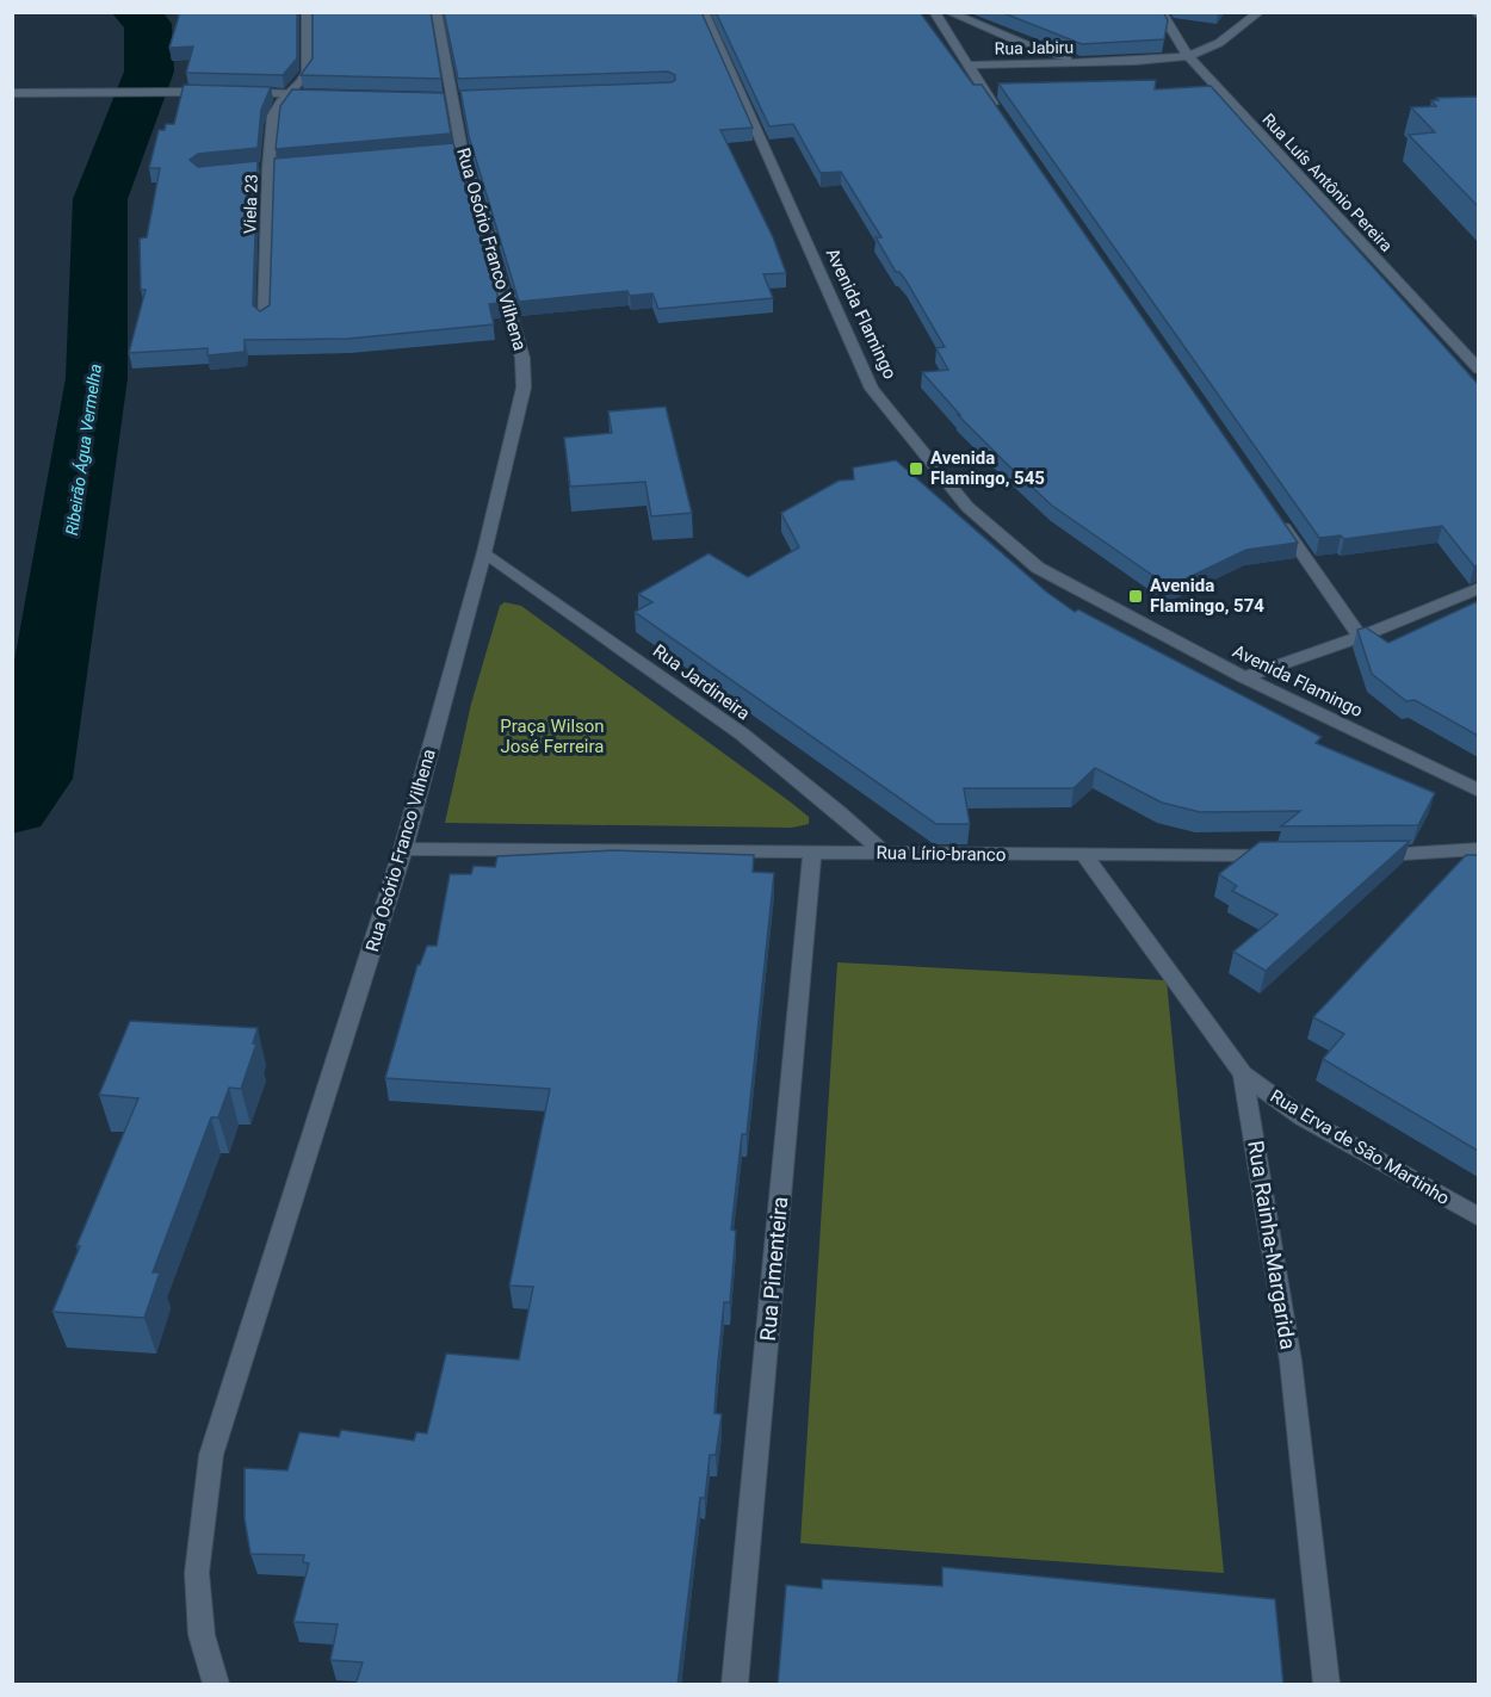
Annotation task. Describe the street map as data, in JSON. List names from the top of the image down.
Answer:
{
  "streets": {
    "street": [
      "Rua Jabiru",
      "Rua Luís Antônio Pereira",
      "Viela 23",
      "Rua Osório Franco Vilhena",
      "Avenida Flamingo",
      "Rua Jardineira",
      "Rua Lírio-branco",
      "Rua Erva de São Martinho",
      "Rua Rainha-Margarida",
      "Rua Pimenteira"
    ]
  },
  "crossings": [
    ["Rua Jabiru", "Rua Luís Antônio Pereira"],
    ["Rua Osório Franco Vilhena", "Rua Jardineira"],
    ["Rua Osório Franco Vilhena", "Rua Lírio-branco"],
    ["Rua Jardineira", "Rua Lírio-branco"],
    ["Rua Lírio-branco", "Rua Rainha-Margarida"],
    ["Rua Lírio-branco", "Rua Pimenteira"],
    ["Rua Erva de São Martinho", "Rua Rainha-Margarida"]
  ],
  "water": ["Ribeirão Água Vermelha"],
  "parks": ["Praça Wilson José Ferreira"],
  "places": {
    "transit": ["Avenida Flamingo, 545", "Avenida Flamingo, 574"]
  }
}
